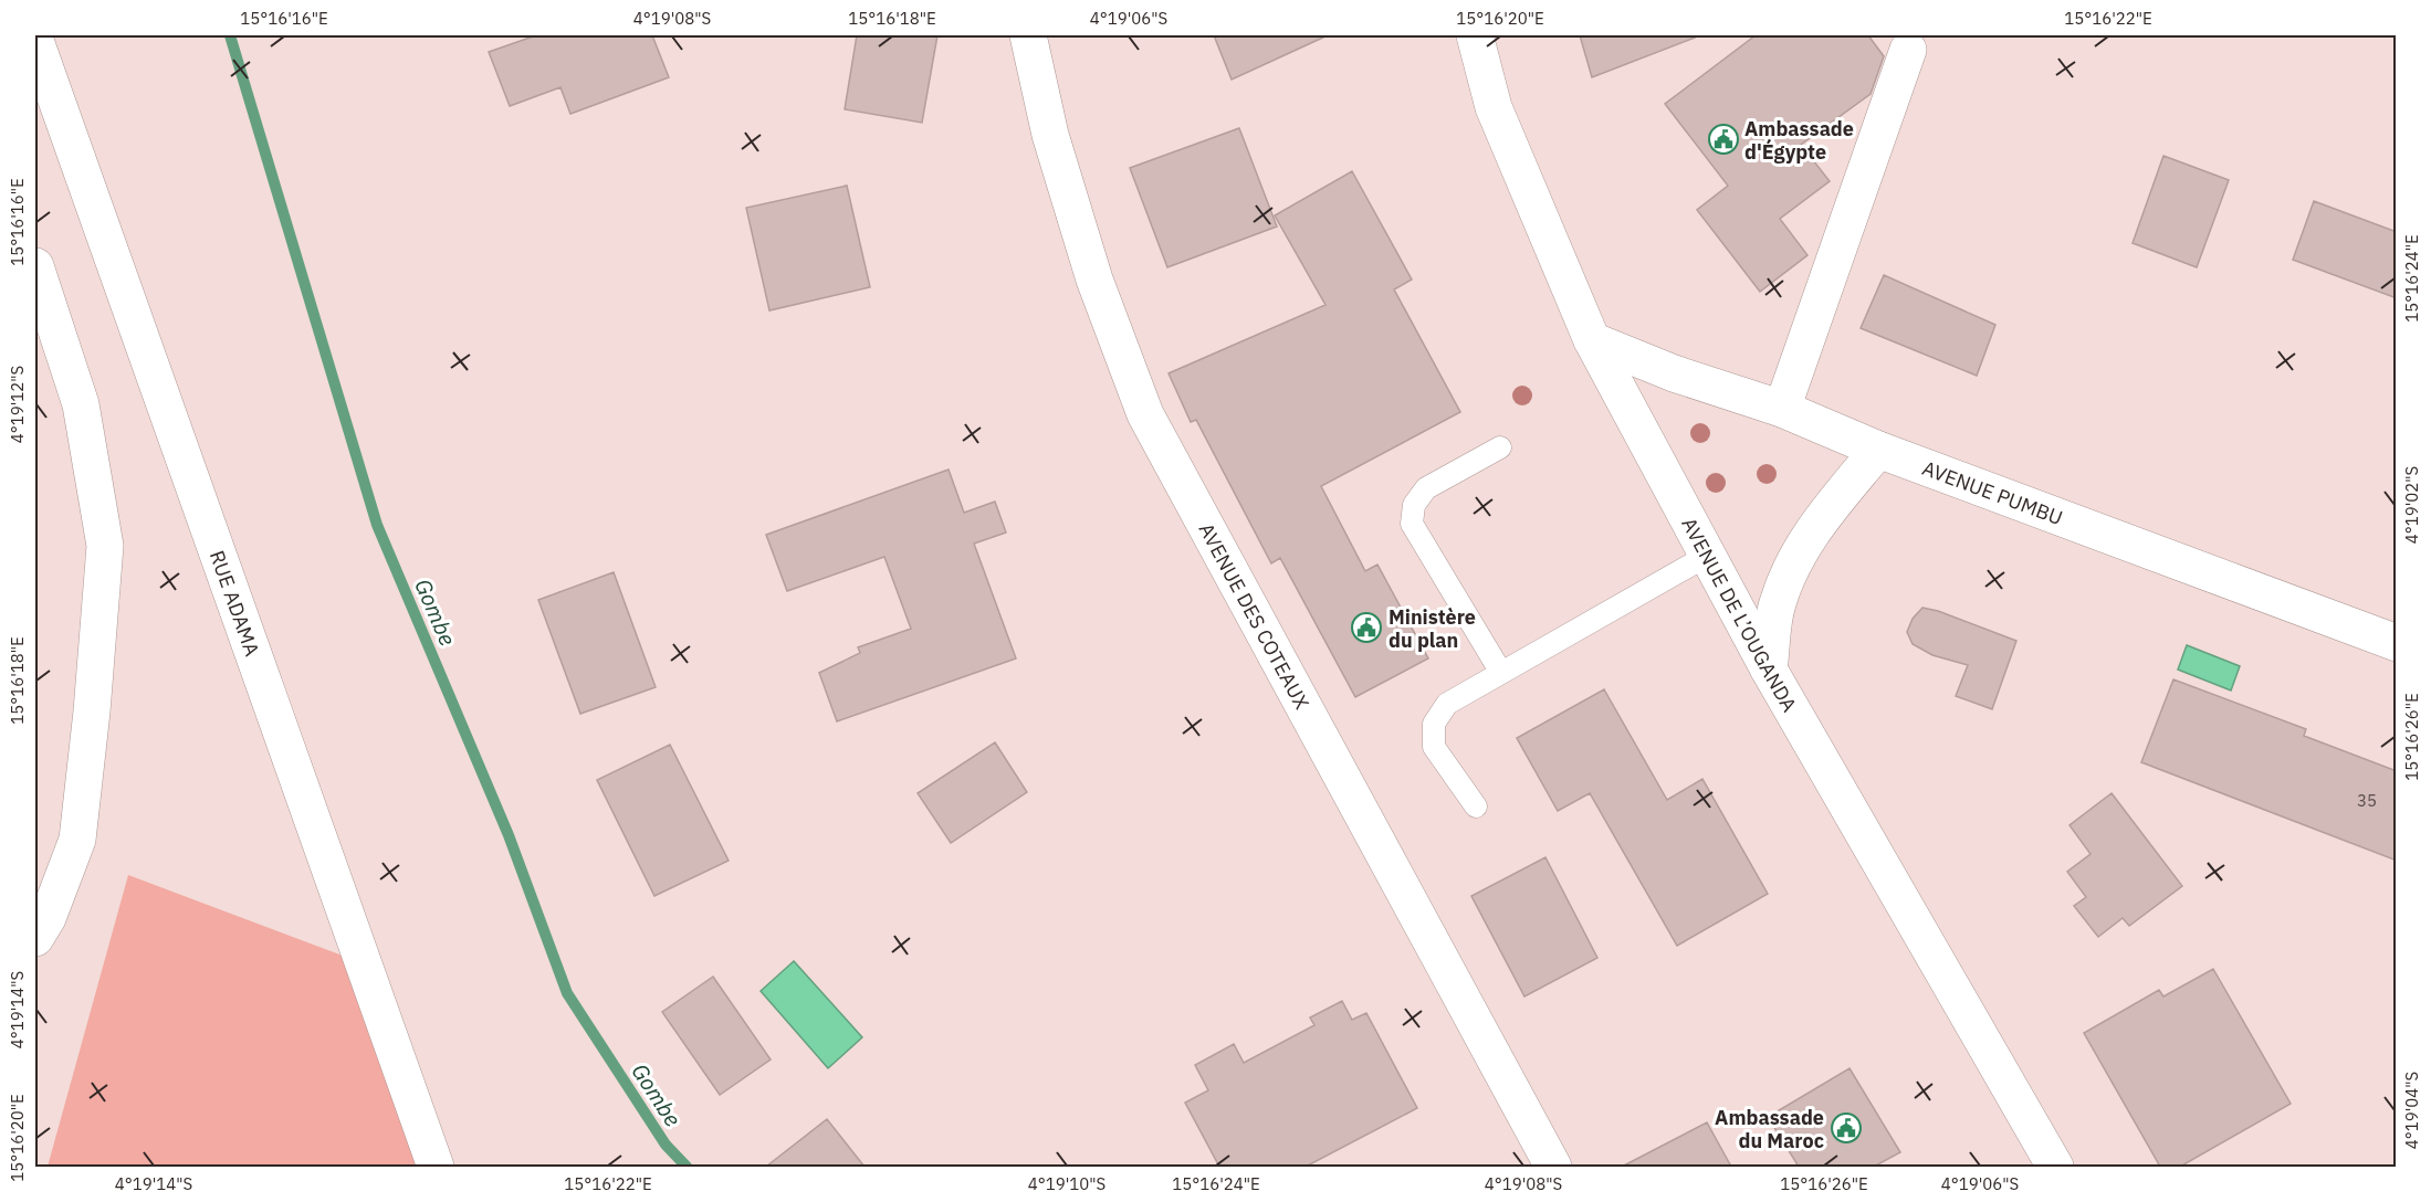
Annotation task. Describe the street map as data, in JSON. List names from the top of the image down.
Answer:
{
  "streets": {
    "street": [
      "AVENUE PUMBU",
      "RUE ADAMA",
      "AVENUE DE L’OUGANDA",
      "AVENUE DES COTEAUX"
    ]
  },
  "crossings": [
    ["AVENUE PUMBU", "AVENUE DE L’OUGANDA"]
  ],
  "water": ["Gombe"],
  "places": {
    "public building": ["Ambassade d'Égypte", "Ministère du plan", "Ambassade du Maroc"]
  },
  "house_numbers": ["35"],
  "coordinates": [
    "15°16'16\"E",
    "4°19'08\"S",
    "15°16'18\"E",
    "4°19'06\"S",
    "15°16'20\"E",
    "15°16'22\"E",
    "15°16'24\"E",
    "4°19'12\"S",
    "4°19'02\"S",
    "15°16'26\"E",
    "4°19'14\"S",
    "4°19'04\"S",
    "4°19'10\"S"
  ]
}
